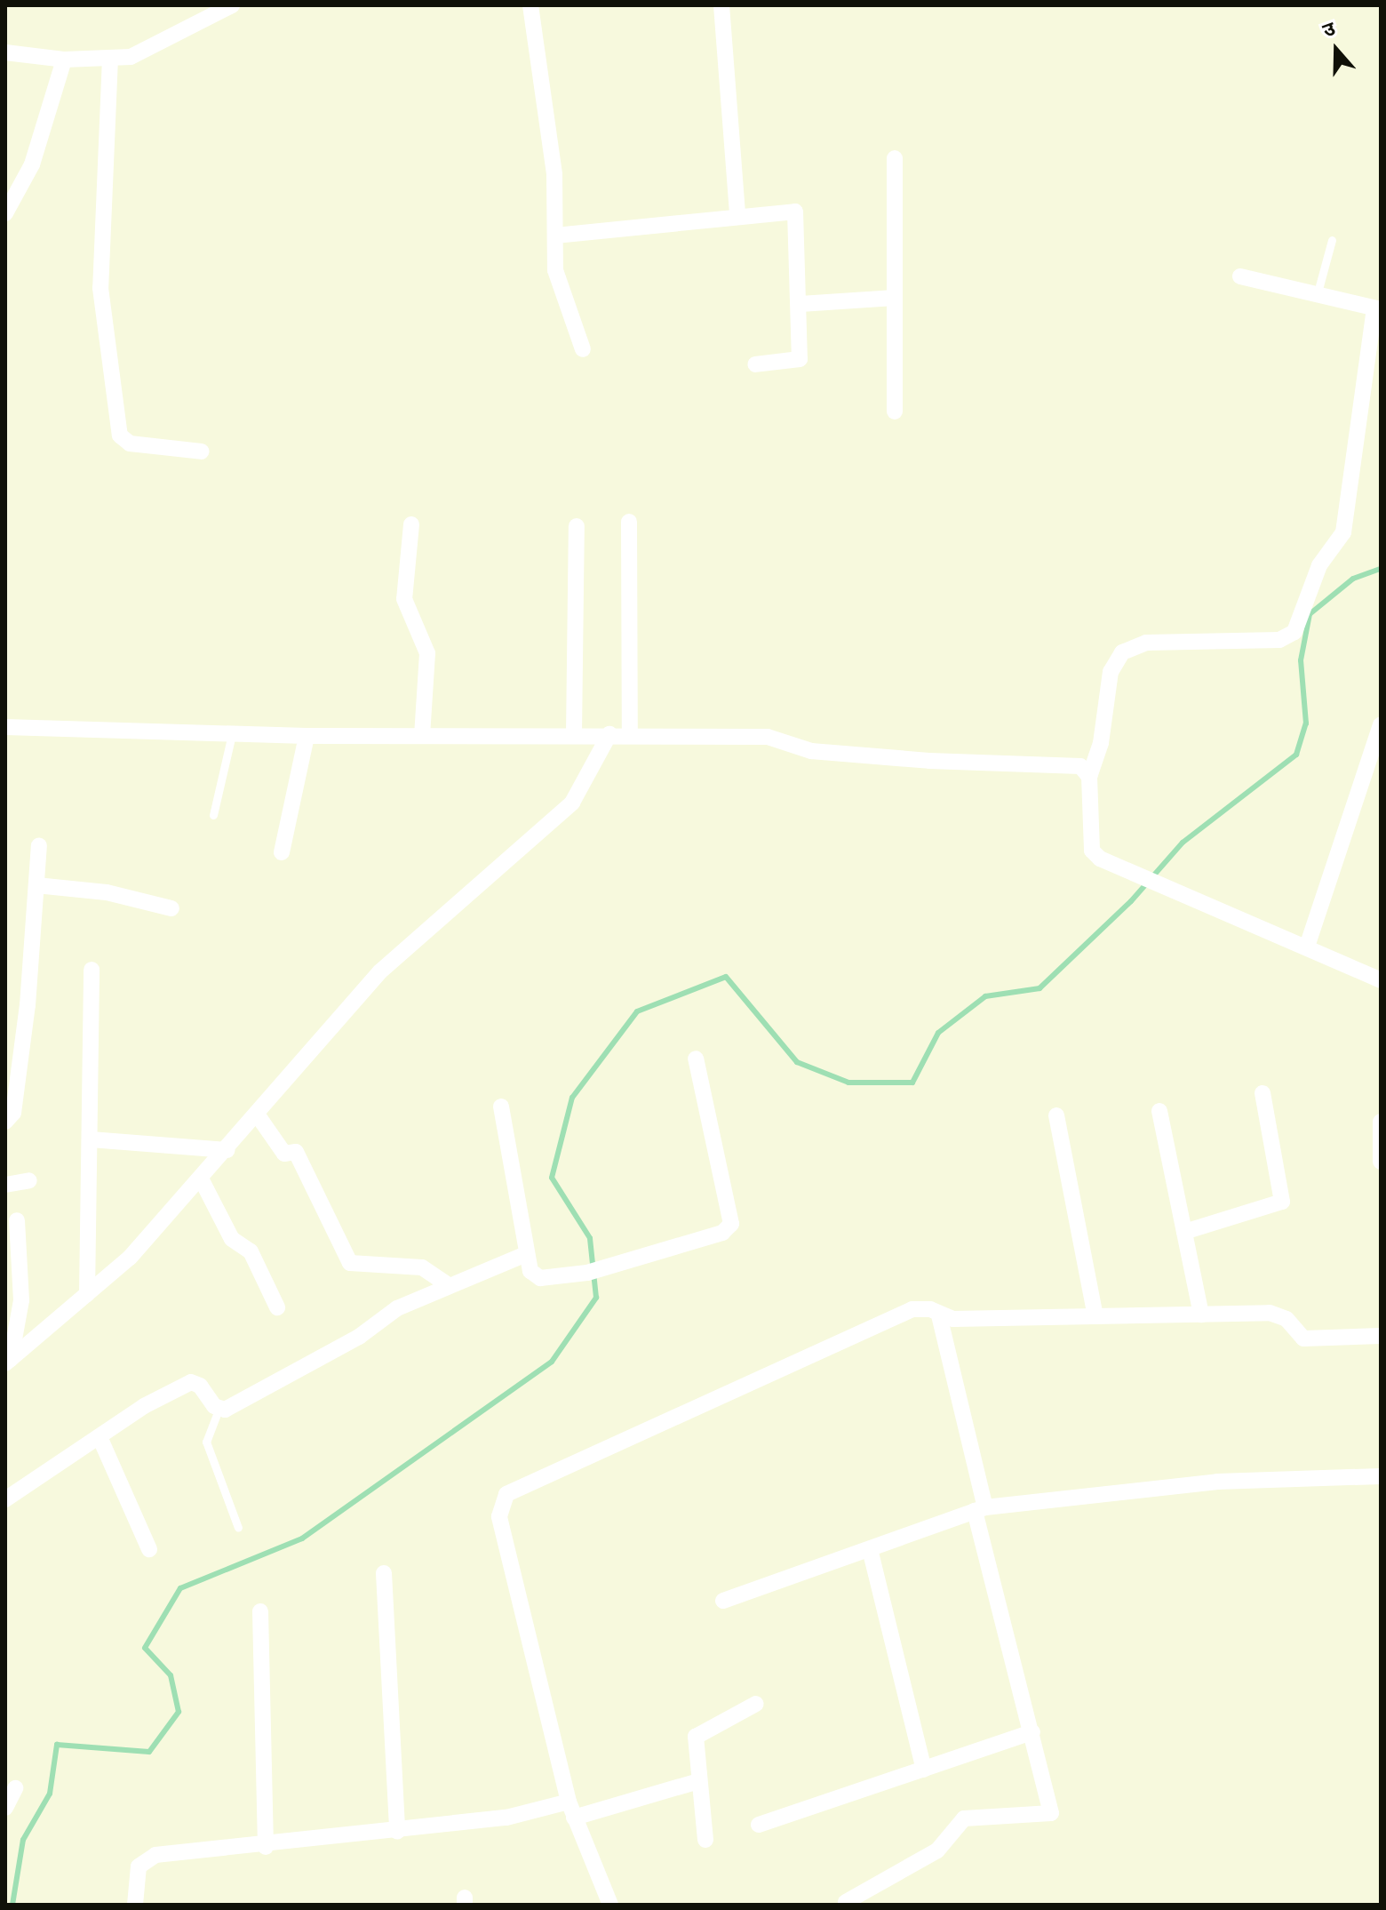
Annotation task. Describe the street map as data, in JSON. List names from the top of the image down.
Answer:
{
  "north": "top"
}
